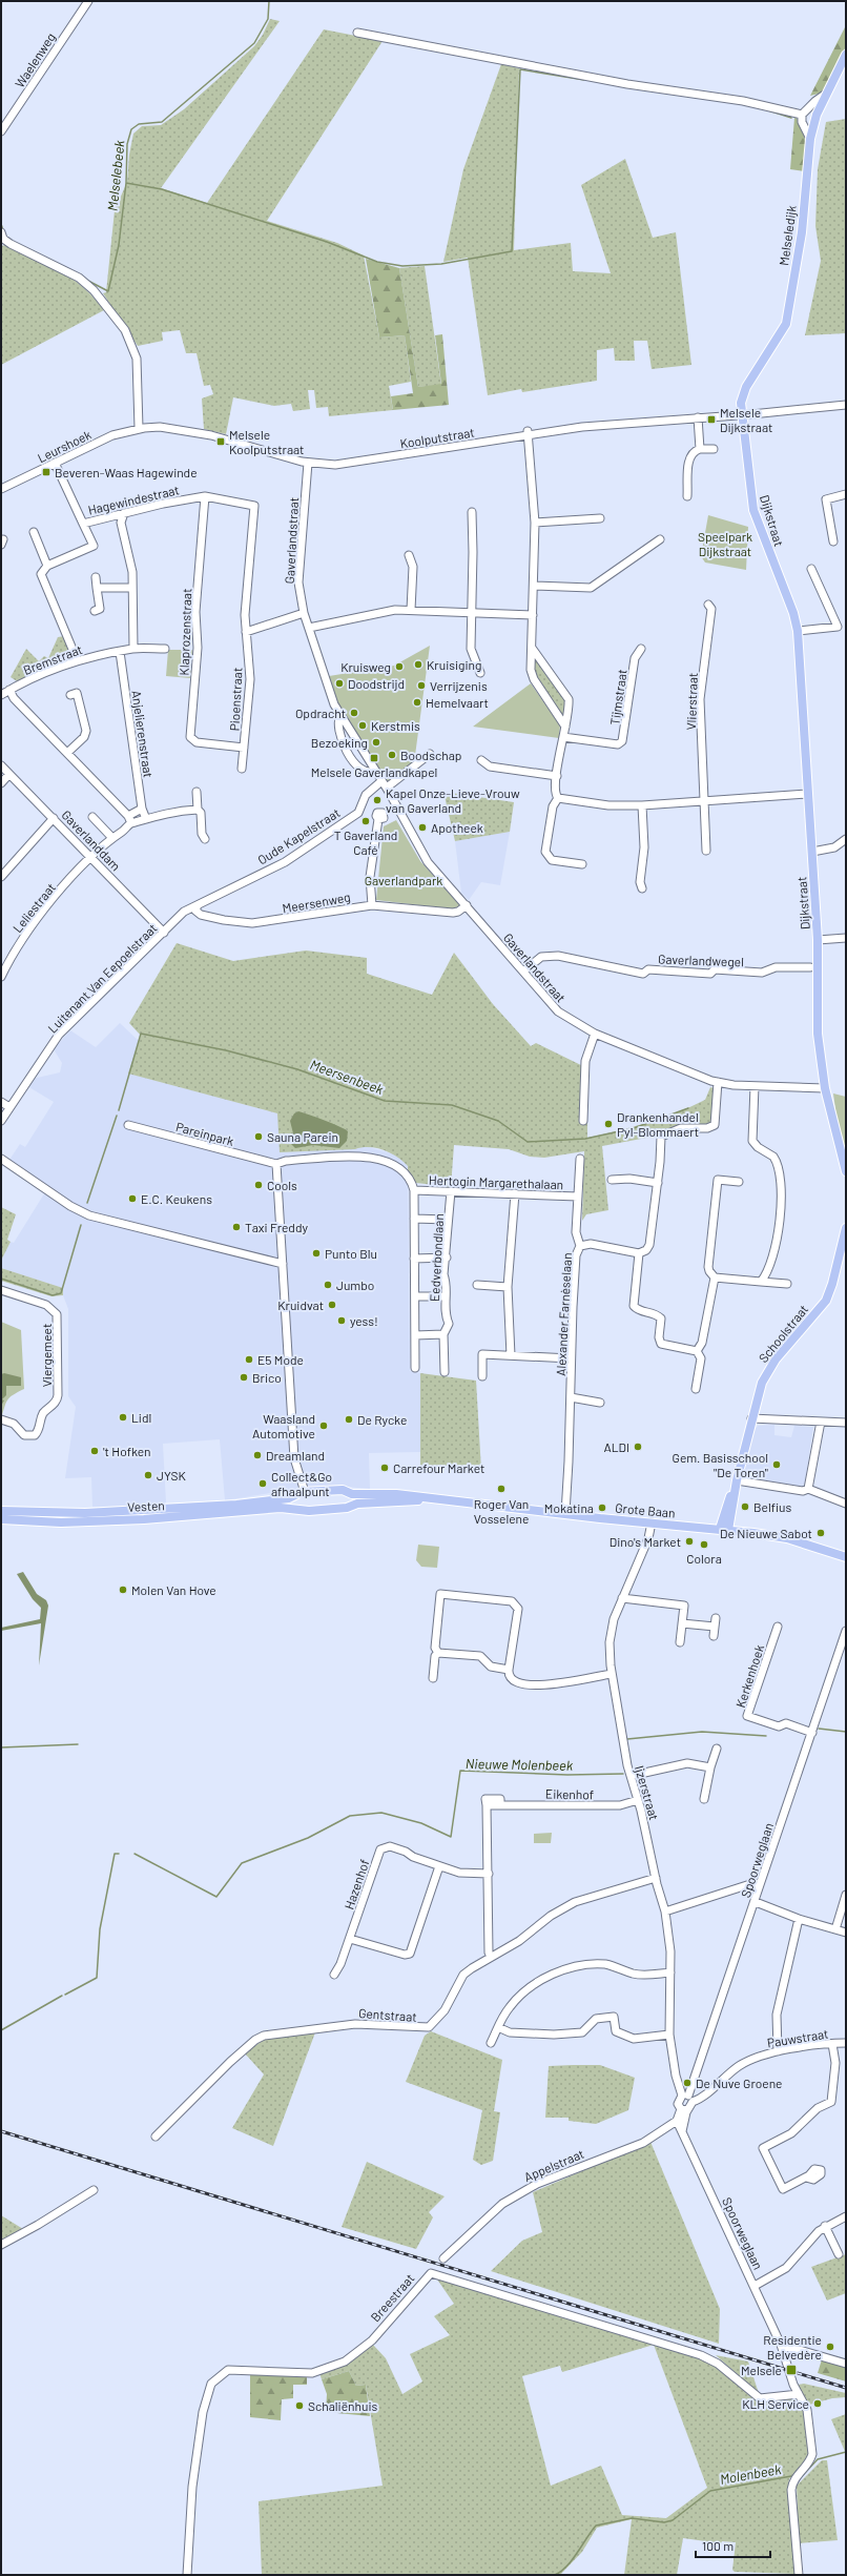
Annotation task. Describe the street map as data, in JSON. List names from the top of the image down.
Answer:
{
  "streets": {
    "main road": [
      "Melseledijk",
      "Dijkstraat",
      "Schoolstraat",
      "Vesten",
      "Grote Baan"
    ],
    "street": [
      "Waelenweg",
      "Koolputstraat",
      "Leurshoek",
      "Hagewindestraat",
      "Gaverlandstraat",
      "Klaprozenstraat",
      "Bremstraat",
      "Tijmstraat",
      "Pioenstraat",
      "Vlierstraat",
      "Anjelierenstraat",
      "Oude Kapelstraat",
      "Gaverlanddam",
      "Meersenweg",
      "Leliestraat",
      "Gaverlandwegel",
      "Luitenant Van Eepoelstraat",
      "Pareinpark",
      "Hertogin Margarethalaan",
      "Eedverbondlaan",
      "Alexander Farnèselaan",
      "Viergemeet",
      "Kerkenhoek",
      "Ijzerstraat",
      "Eikenhof",
      "Spoorweglaan",
      "Hazenhof",
      "Gentstraat",
      "Pauwstraat",
      "Appelstraat",
      "Breestraat"
    ]
  },
  "crossings": [
    ["Melseledijk", "Koolputstraat"],
    ["Melseledijk", "Dijkstraat"],
    ["Koolputstraat", "Leurshoek"],
    ["Koolputstraat", "Dijkstraat"],
    ["Koolputstraat", "Gaverlandstraat"],
    ["Leurshoek", "Hagewindestraat"],
    ["Hagewindestraat", "Klaprozenstraat"],
    ["Hagewindestraat", "Pioenstraat"],
    ["Dijkstraat", "Gaverlandstraat"],
    ["Gaverlandstraat", "Oude Kapelstraat"],
    ["Gaverlandstraat", "Meersenweg"],
    ["Gaverlandstraat", "Gaverlandwegel"],
    ["Klaprozenstraat", "Pioenstraat"],
    ["Bremstraat", "Anjelierenstraat"],
    ["Oude Kapelstraat", "Meersenweg"],
    ["Oude Kapelstraat", "Luitenant Van Eepoelstraat"],
    ["Gaverlanddam", "Leliestraat"],
    ["Gaverlanddam", "Luitenant Van Eepoelstraat"],
    ["Meersenweg", "Luitenant Van Eepoelstraat"],
    ["Pareinpark", "Hertogin Margarethalaan"],
    ["Hertogin Margarethalaan", "Eedverbondlaan"],
    ["Hertogin Margarethalaan", "Alexander Farnèselaan"],
    ["Alexander Farnèselaan", "Grote Baan"],
    ["Schoolstraat", "Grote Baan"],
    ["Vesten", "Grote Baan"],
    ["Grote Baan", "Ijzerstraat"],
    ["Kerkenhoek", "Spoorweglaan"],
    ["Ijzerstraat", "Eikenhof"],
    ["Ijzerstraat", "Spoorweglaan"],
    ["Ijzerstraat", "Gentstraat"],
    ["Ijzerstraat", "Pauwstraat"],
    ["Eikenhof", "Hazenhof"],
    ["Eikenhof", "Gentstraat"],
    ["Spoorweglaan", "Pauwstraat"],
    ["Spoorweglaan", "Appelstraat"],
    ["Spoorweglaan", "Breestraat"]
  ],
  "water": [
    "Melselebeek",
    "Meersenbeek",
    "Nieuwe Molenbeek",
    "Molenbeek"
  ],
  "parks": ["Speelpark Dijkstraat", "Gaverlandpark"],
  "places": {
    "transit": [
      "Melsele Dijkstraat",
      "Melsele Koolputstraat",
      "Beveren-Waas Hagewinde",
      "Melsele Gaverlandkapel",
      "Melsele"
    ],
    "other": [
      "Kruisiging",
      "Kruisweg",
      "Doodstrijd",
      "Verrijzenis",
      "Hemelvaart",
      "Opdracht",
      "Kerstmis",
      "Bezoeking",
      "Boodschap",
      "Kapel Onze-Lieve-Vrouw van Gaverland",
      "T Gaverland Café",
      "Apotheek",
      "Drankenhandel Pyl-Blommaert",
      "Sauna Parein",
      "Cools",
      "E.C. Keukens",
      "Taxi Freddy",
      "Punto Blu",
      "Jumbo",
      "Kruidvat",
      "yess!",
      "E5 Mode",
      "Brico",
      "Lidl",
      "De Rycke",
      "Waasland Automotive",
      "ALDI",
      "'t Hofken",
      "Dreamland",
      "Gem. Basisschool \"De Toren\"",
      "Carrefour Market",
      "JYSK",
      "Collect&Go afhaalpunt",
      "Roger Van Vosselene",
      "Belfius",
      "Mokatina",
      "De Nieuwe Sabot",
      "Dino's Market",
      "Colora",
      "Molen Van Hove",
      "De Nuve Groene",
      "Residentie Belvedère",
      "KLH Service",
      "Schaliënhuis"
    ]
  },
  "scale_bar": "100 m"
}
